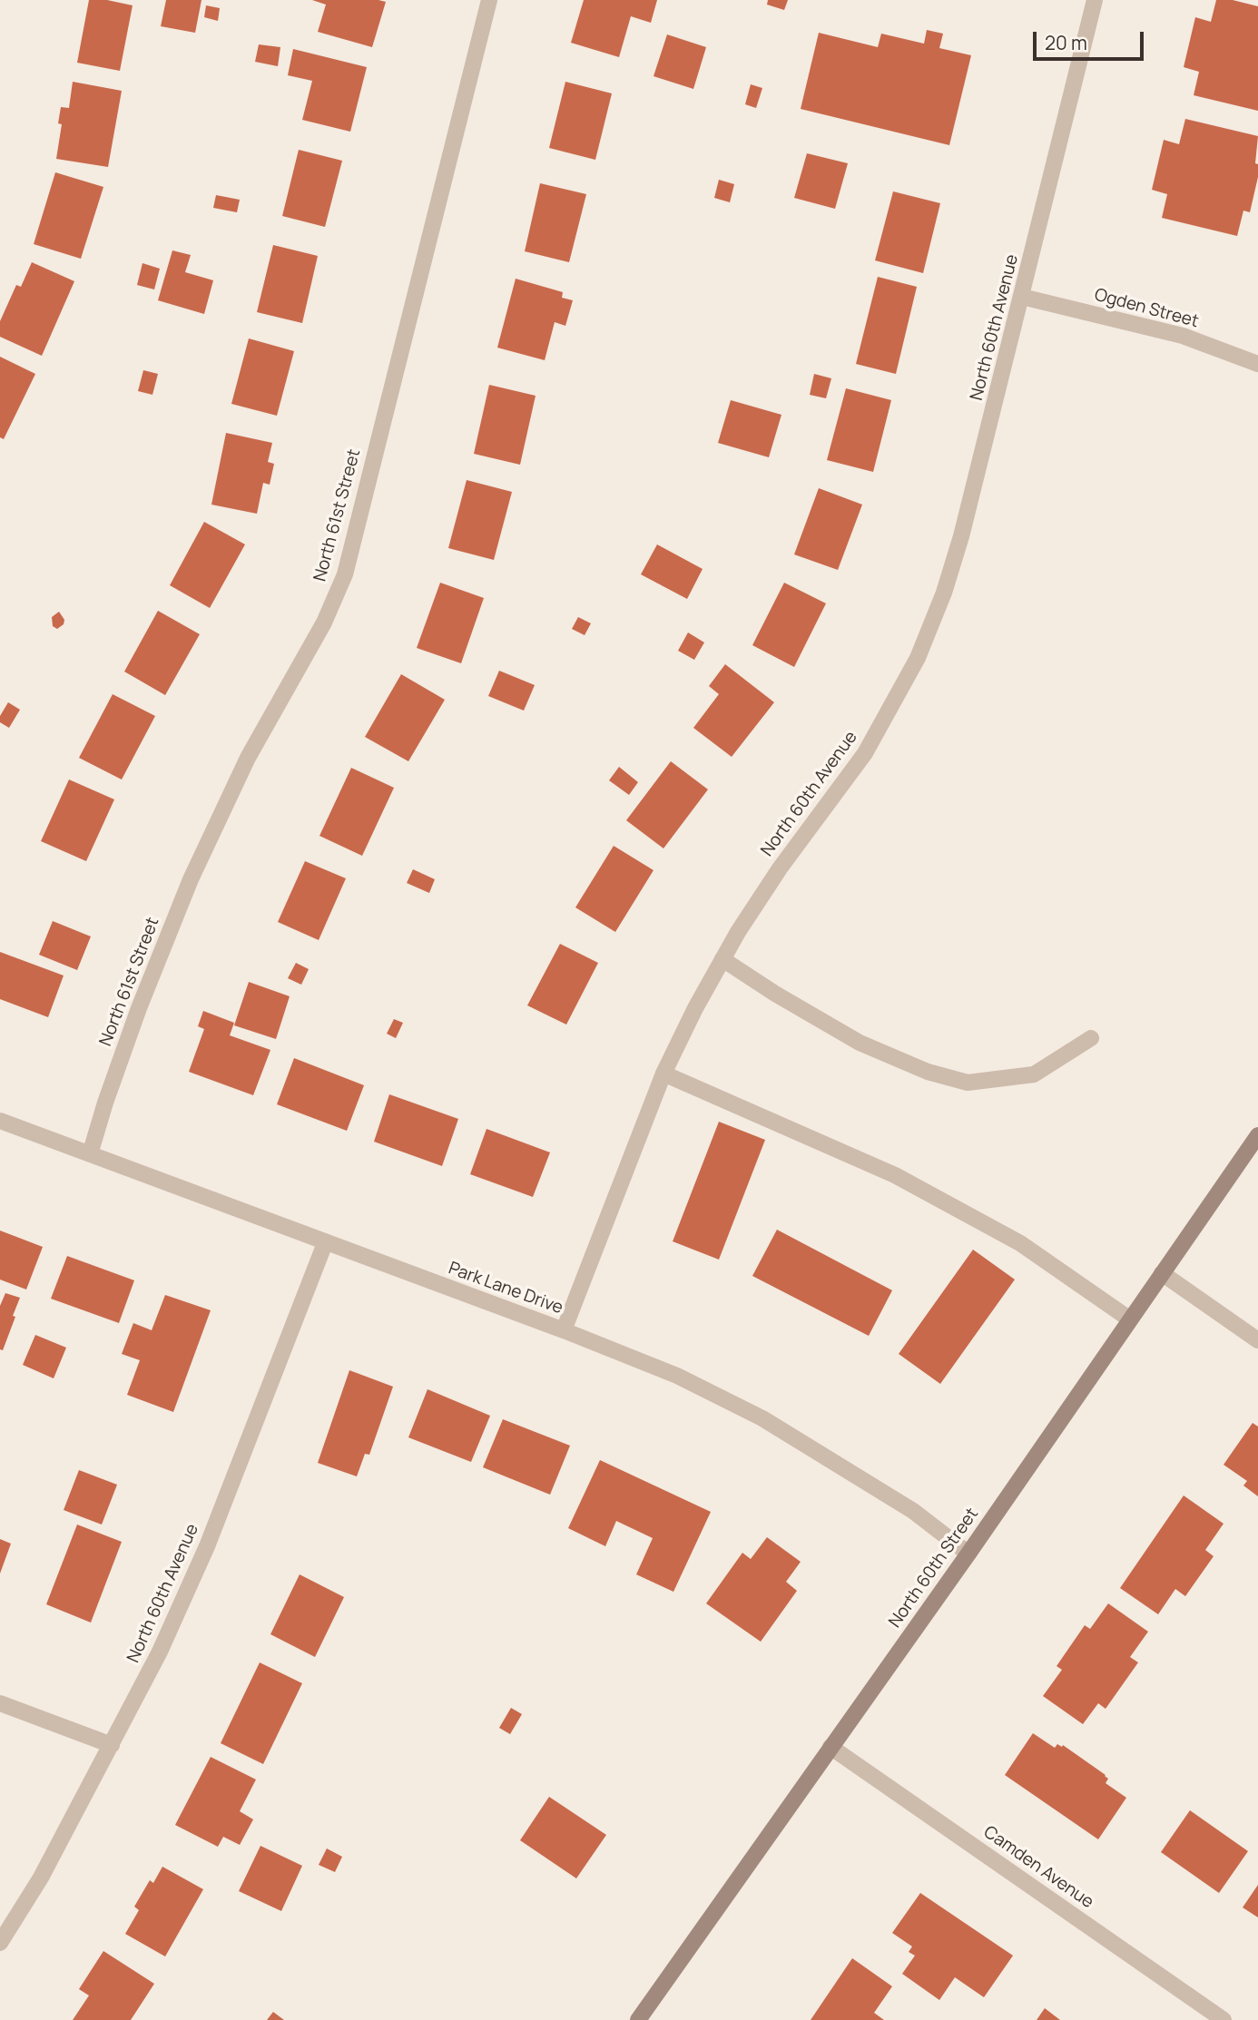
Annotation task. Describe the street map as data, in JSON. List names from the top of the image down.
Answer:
{
  "streets": {
    "main road": ["North 60th Street"],
    "street": [
      "Ogden Street",
      "North 60th Avenue",
      "North 61st Street",
      "Park Lane Drive",
      "Camden Avenue"
    ]
  },
  "crossings": [
    ["Ogden Street", "North 60th Avenue"],
    ["North 60th Avenue", "Park Lane Drive"],
    ["North 61st Street", "Park Lane Drive"],
    ["Park Lane Drive", "North 60th Street"],
    ["North 60th Street", "Camden Avenue"]
  ],
  "scale_bar": "20 m"
}
